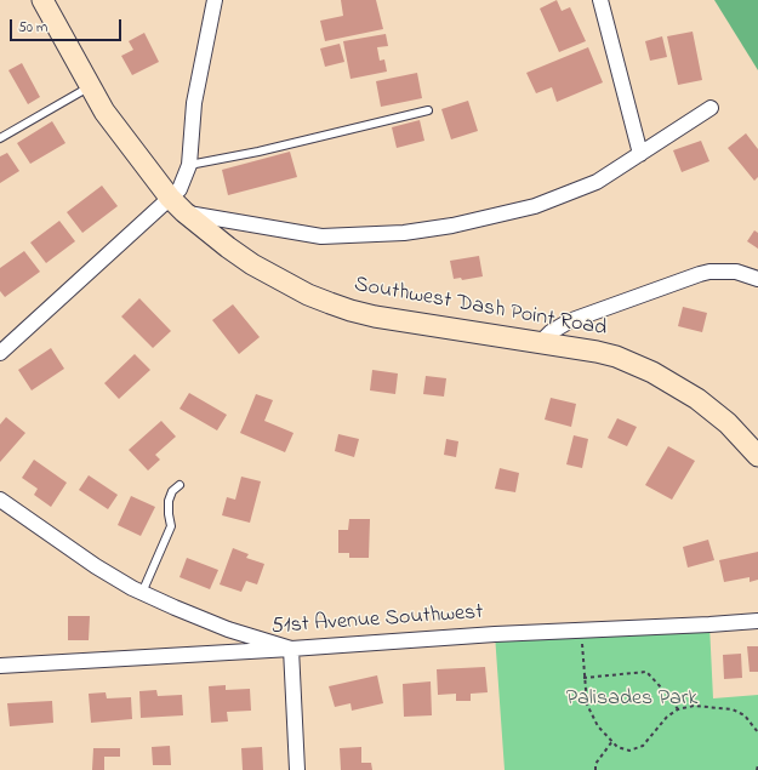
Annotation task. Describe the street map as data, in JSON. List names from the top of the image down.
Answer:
{
  "streets": {
    "main road": ["Southwest Dash Point Road"],
    "street": ["51st Avenue Southwest"]
  },
  "parks": ["Palisades Park"],
  "scale_bar": "50 m"
}
